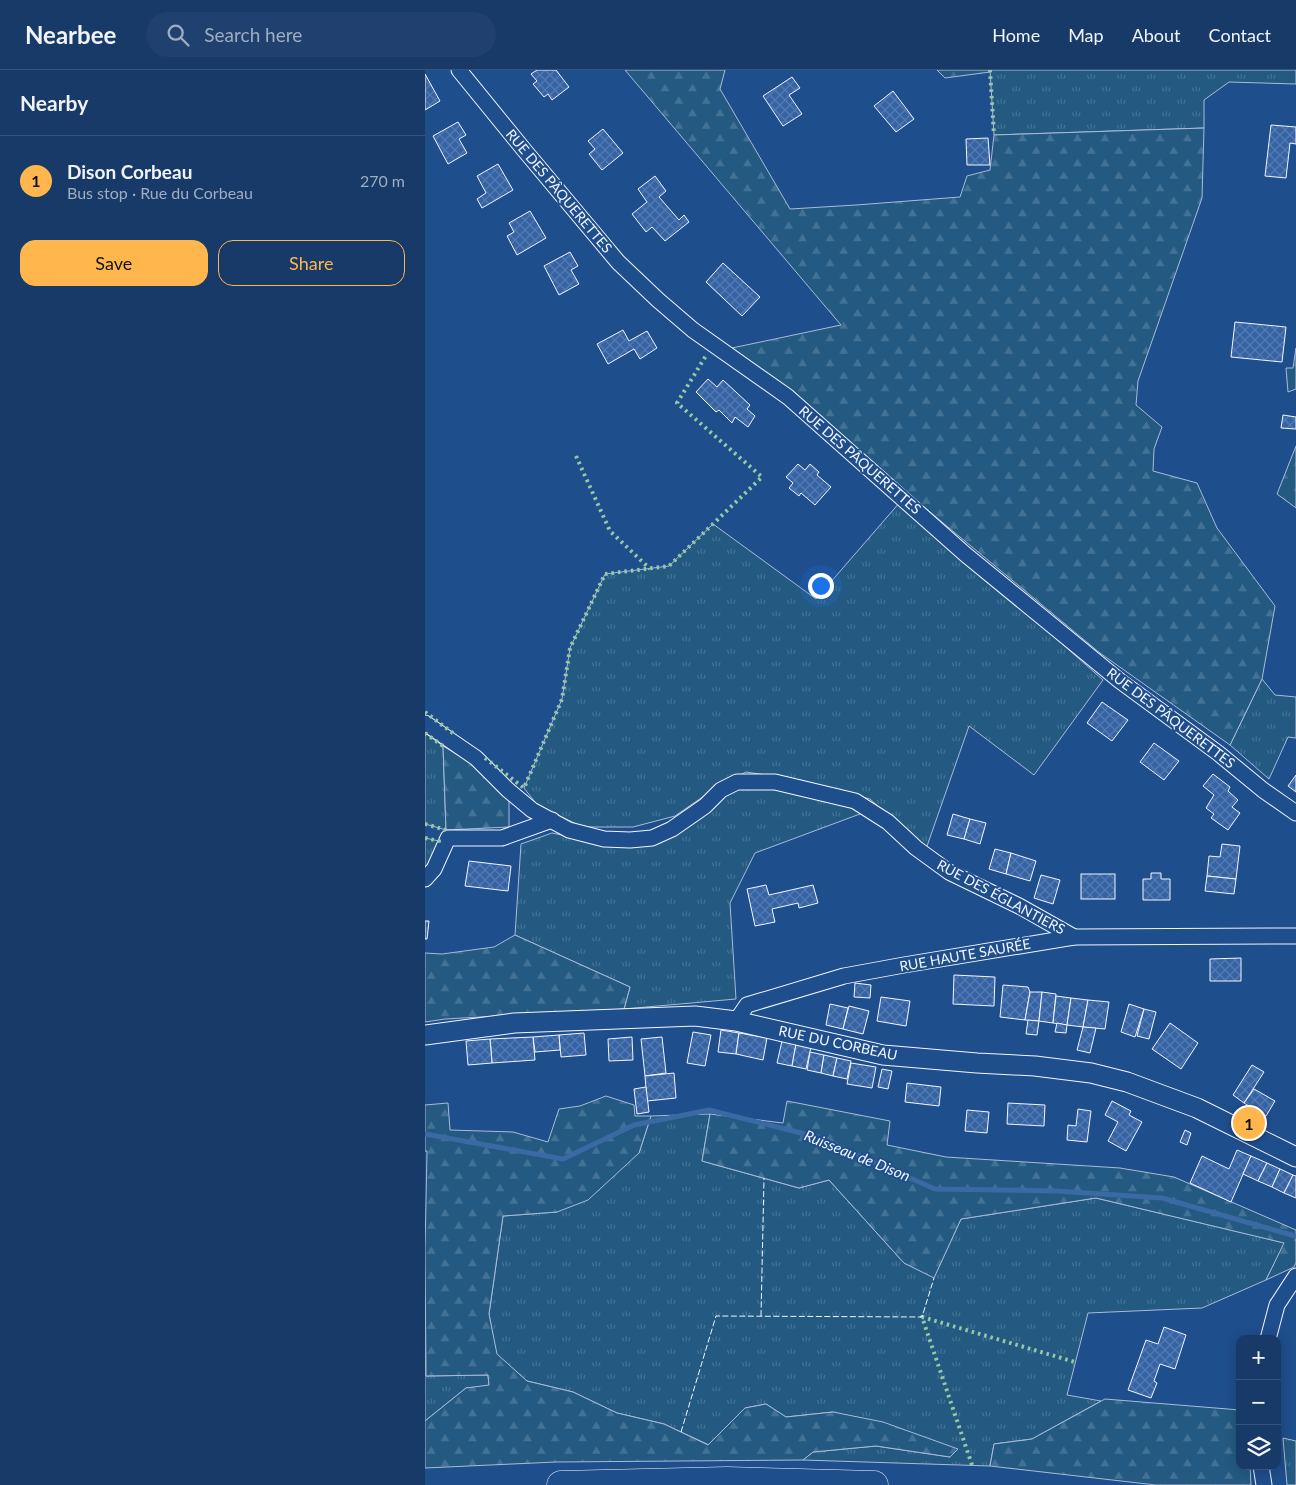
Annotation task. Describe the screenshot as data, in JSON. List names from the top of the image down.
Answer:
{
  "streets": {
    "street": [
      "RUE DES PÂQUERETTES",
      "RUE DES ÉGLANTIERS",
      "RUE HAUTE SAURÉE",
      "RUE DU CORBEAU"
    ]
  },
  "crossings": [
    ["RUE DES ÉGLANTIERS", "RUE HAUTE SAURÉE"],
    ["RUE HAUTE SAURÉE", "RUE DU CORBEAU"]
  ],
  "water": ["Ruisseau de Dison"],
  "page": {
    "header": "Nearbee",
    "search": "Search here",
    "nav": [
      "Home",
      "Map",
      "About",
      "Contact"
    ],
    "heading": "Nearby",
    "list": [
      {
        "mark": "1",
        "name": "Dison Corbeau",
        "note": "Bus stop · Rue du Corbeau",
        "value": "270 m"
      }
    ],
    "buttons": ["Save", "Share"],
    "pins": "1",
    "map_buttons": ["+", "−"]
  }
}
